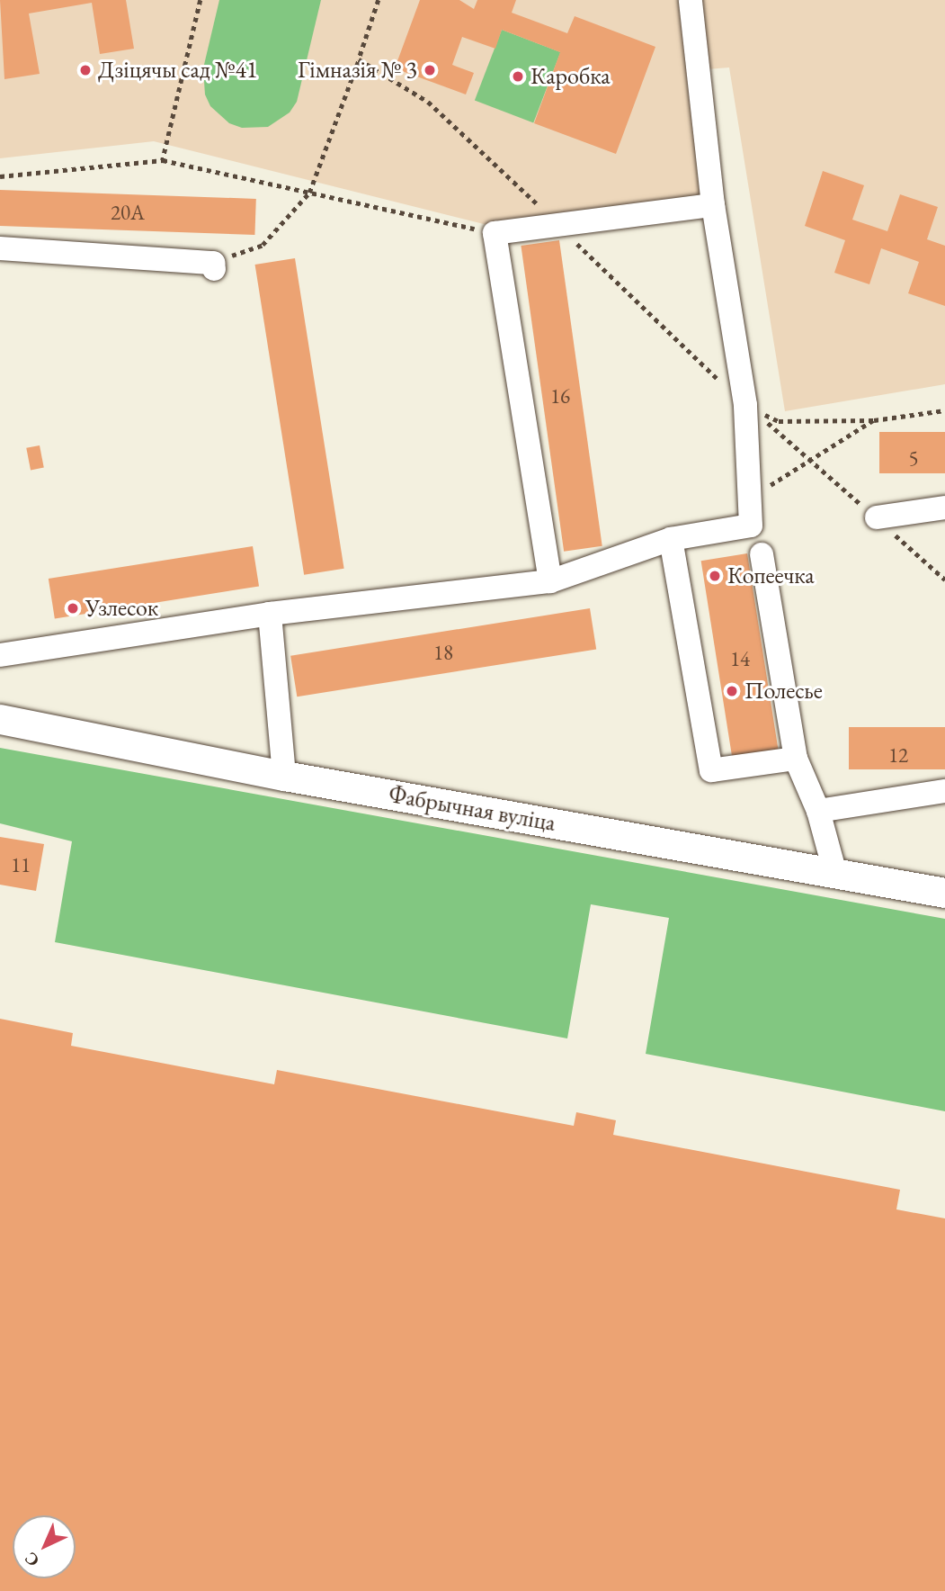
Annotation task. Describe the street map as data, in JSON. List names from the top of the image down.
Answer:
{
  "streets": {
    "main road": ["Фабрычная вуліца"]
  },
  "places": [
    "Дзіцячы сад №41",
    "Гімназія № 3",
    "Каробка",
    "Копеечка",
    "Узлесок",
    "Полесье"
  ],
  "house_numbers": [
    "20А",
    "16",
    "5",
    "18",
    "14",
    "12",
    "11"
  ],
  "north": "bottom left"
}
